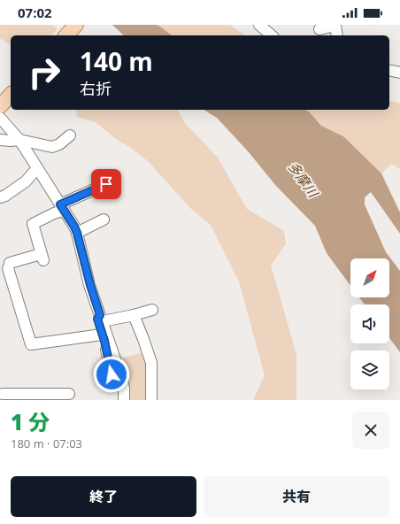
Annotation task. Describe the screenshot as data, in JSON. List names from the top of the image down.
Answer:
{
  "water": ["多摩川"],
  "north": "top right",
  "page": {
    "status": "07:02",
    "turn": ["140 m", "右折"],
    "heading": ["1 分", "180 m · 07:03"],
    "buttons": ["終了", "共有"]
  }
}
